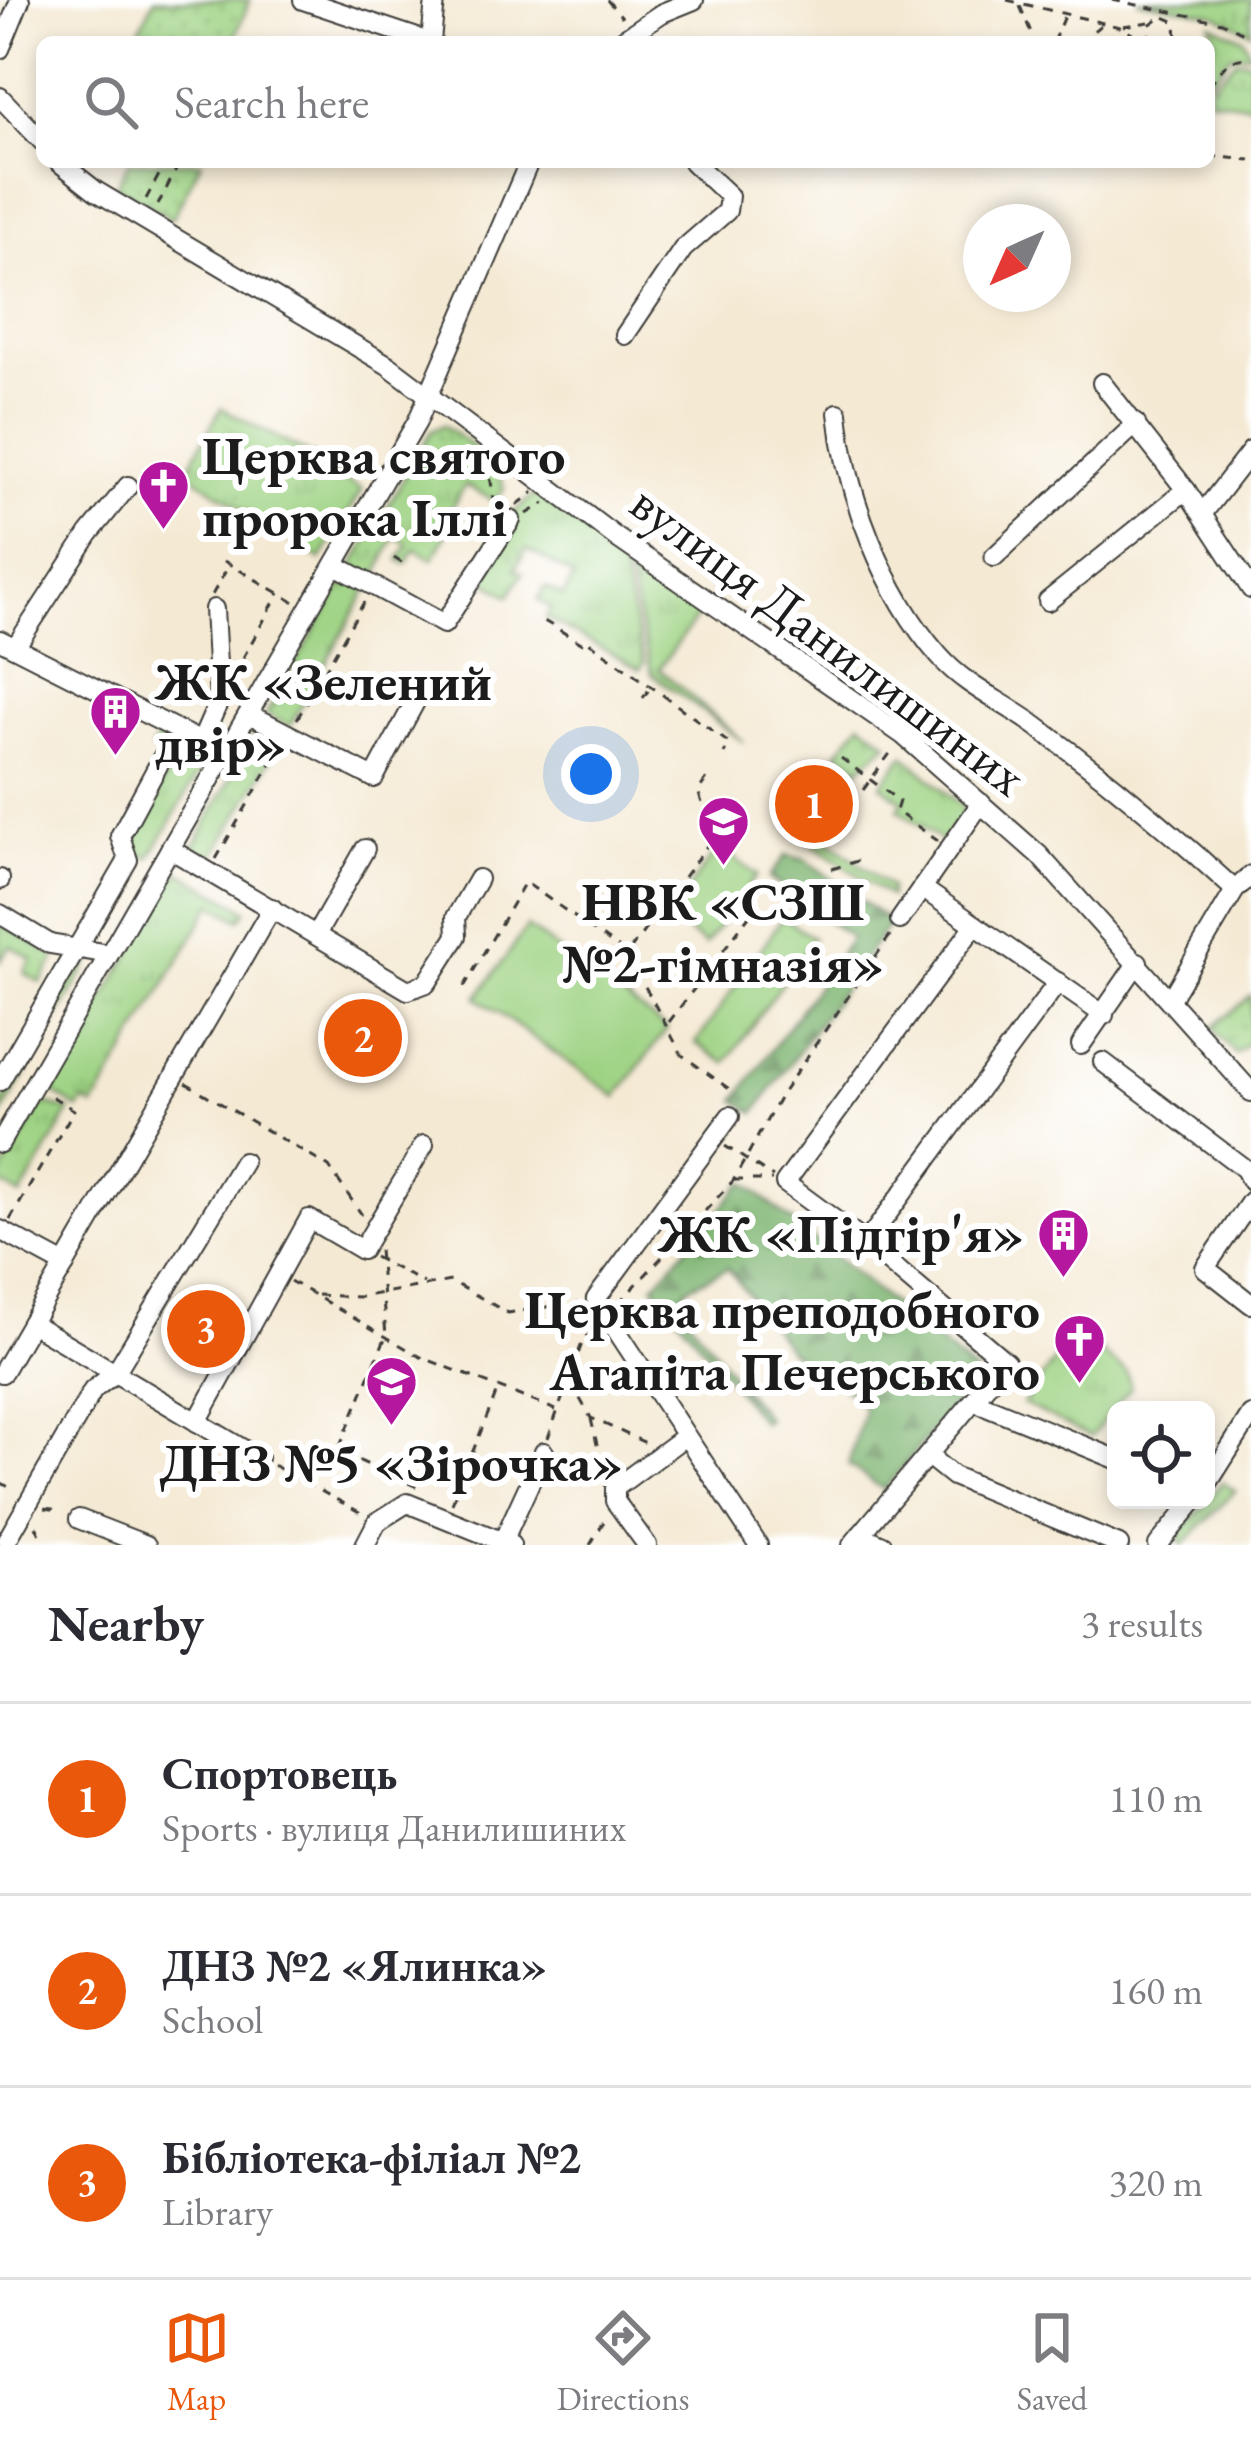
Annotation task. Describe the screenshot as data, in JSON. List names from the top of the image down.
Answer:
{
  "streets": {
    "street": ["вулиця Данилишиних"]
  },
  "places": {
    "church": ["Церква святого пророка Іллі", "Церква преподобного Агапіта Печерського"],
    "building": ["ЖК «Зелений двір»", "ЖК «Підгір'я»"],
    "school or university": ["НВК «СЗШ №2-гімназія»", "ДНЗ №5 «Зірочка»"]
  },
  "north": "bottom left",
  "page": {
    "search": "Search here",
    "pins": ["1", "2", "3"],
    "heading": ["Nearby", "3 results"],
    "list": [
      {
        "mark": "1",
        "name": "Спортовець",
        "note": "Sports · вулиця Данилишиних",
        "value": "110 m"
      },
      {
        "mark": "2",
        "name": "ДНЗ №2 «Ялинка»",
        "note": "School",
        "value": "160 m"
      },
      {
        "mark": "3",
        "name": "Бібліотека-філіал №2",
        "note": "Library",
        "value": "320 m"
      }
    ],
    "nav": ["Map", "Directions", "Saved"]
  }
}
